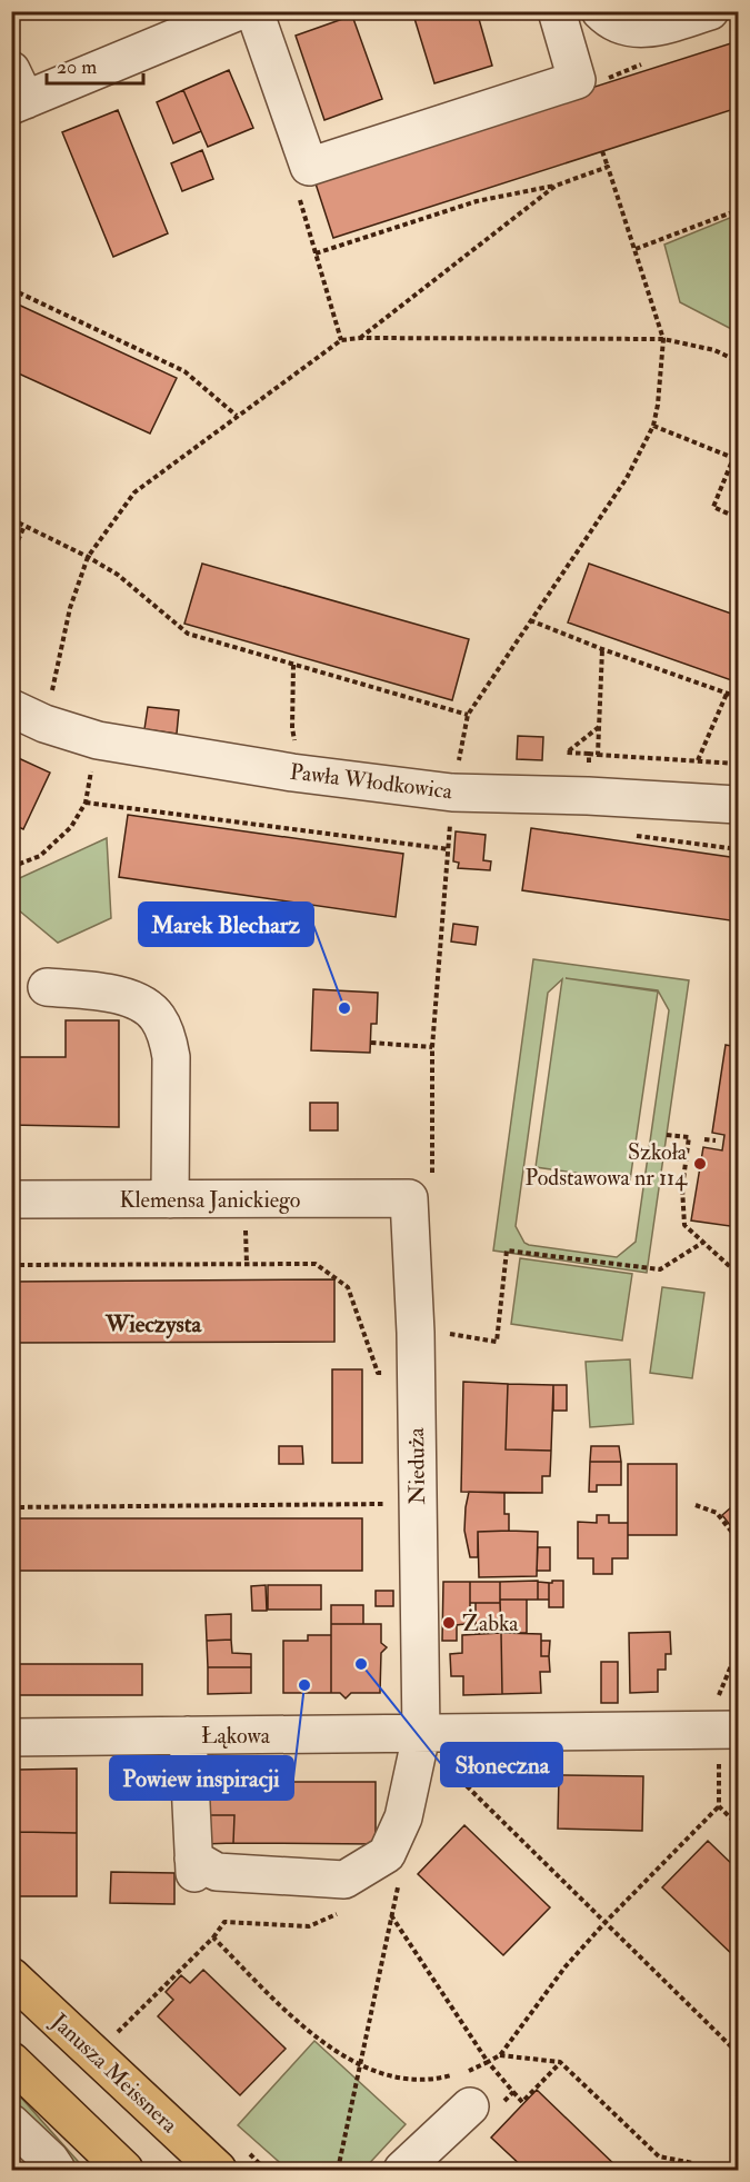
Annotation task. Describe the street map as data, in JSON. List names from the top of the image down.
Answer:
{
  "streets": {
    "main road": ["Janusza Meissnera"],
    "street": [
      "Pawła Włodkowica",
      "Klemensa Janickiego",
      "Nieduża",
      "Łąkowa"
    ]
  },
  "crossings": [
    ["Klemensa Janickiego", "Nieduża"],
    ["Nieduża", "Łąkowa"]
  ],
  "districts": ["Wieczysta"],
  "places": [
    "Marek Blecharz",
    "Szkoła Podstawowa nr 114",
    "Żabka",
    "Słoneczna",
    "Powiew inspiracji"
  ],
  "scale_bar": "20 m"
}
